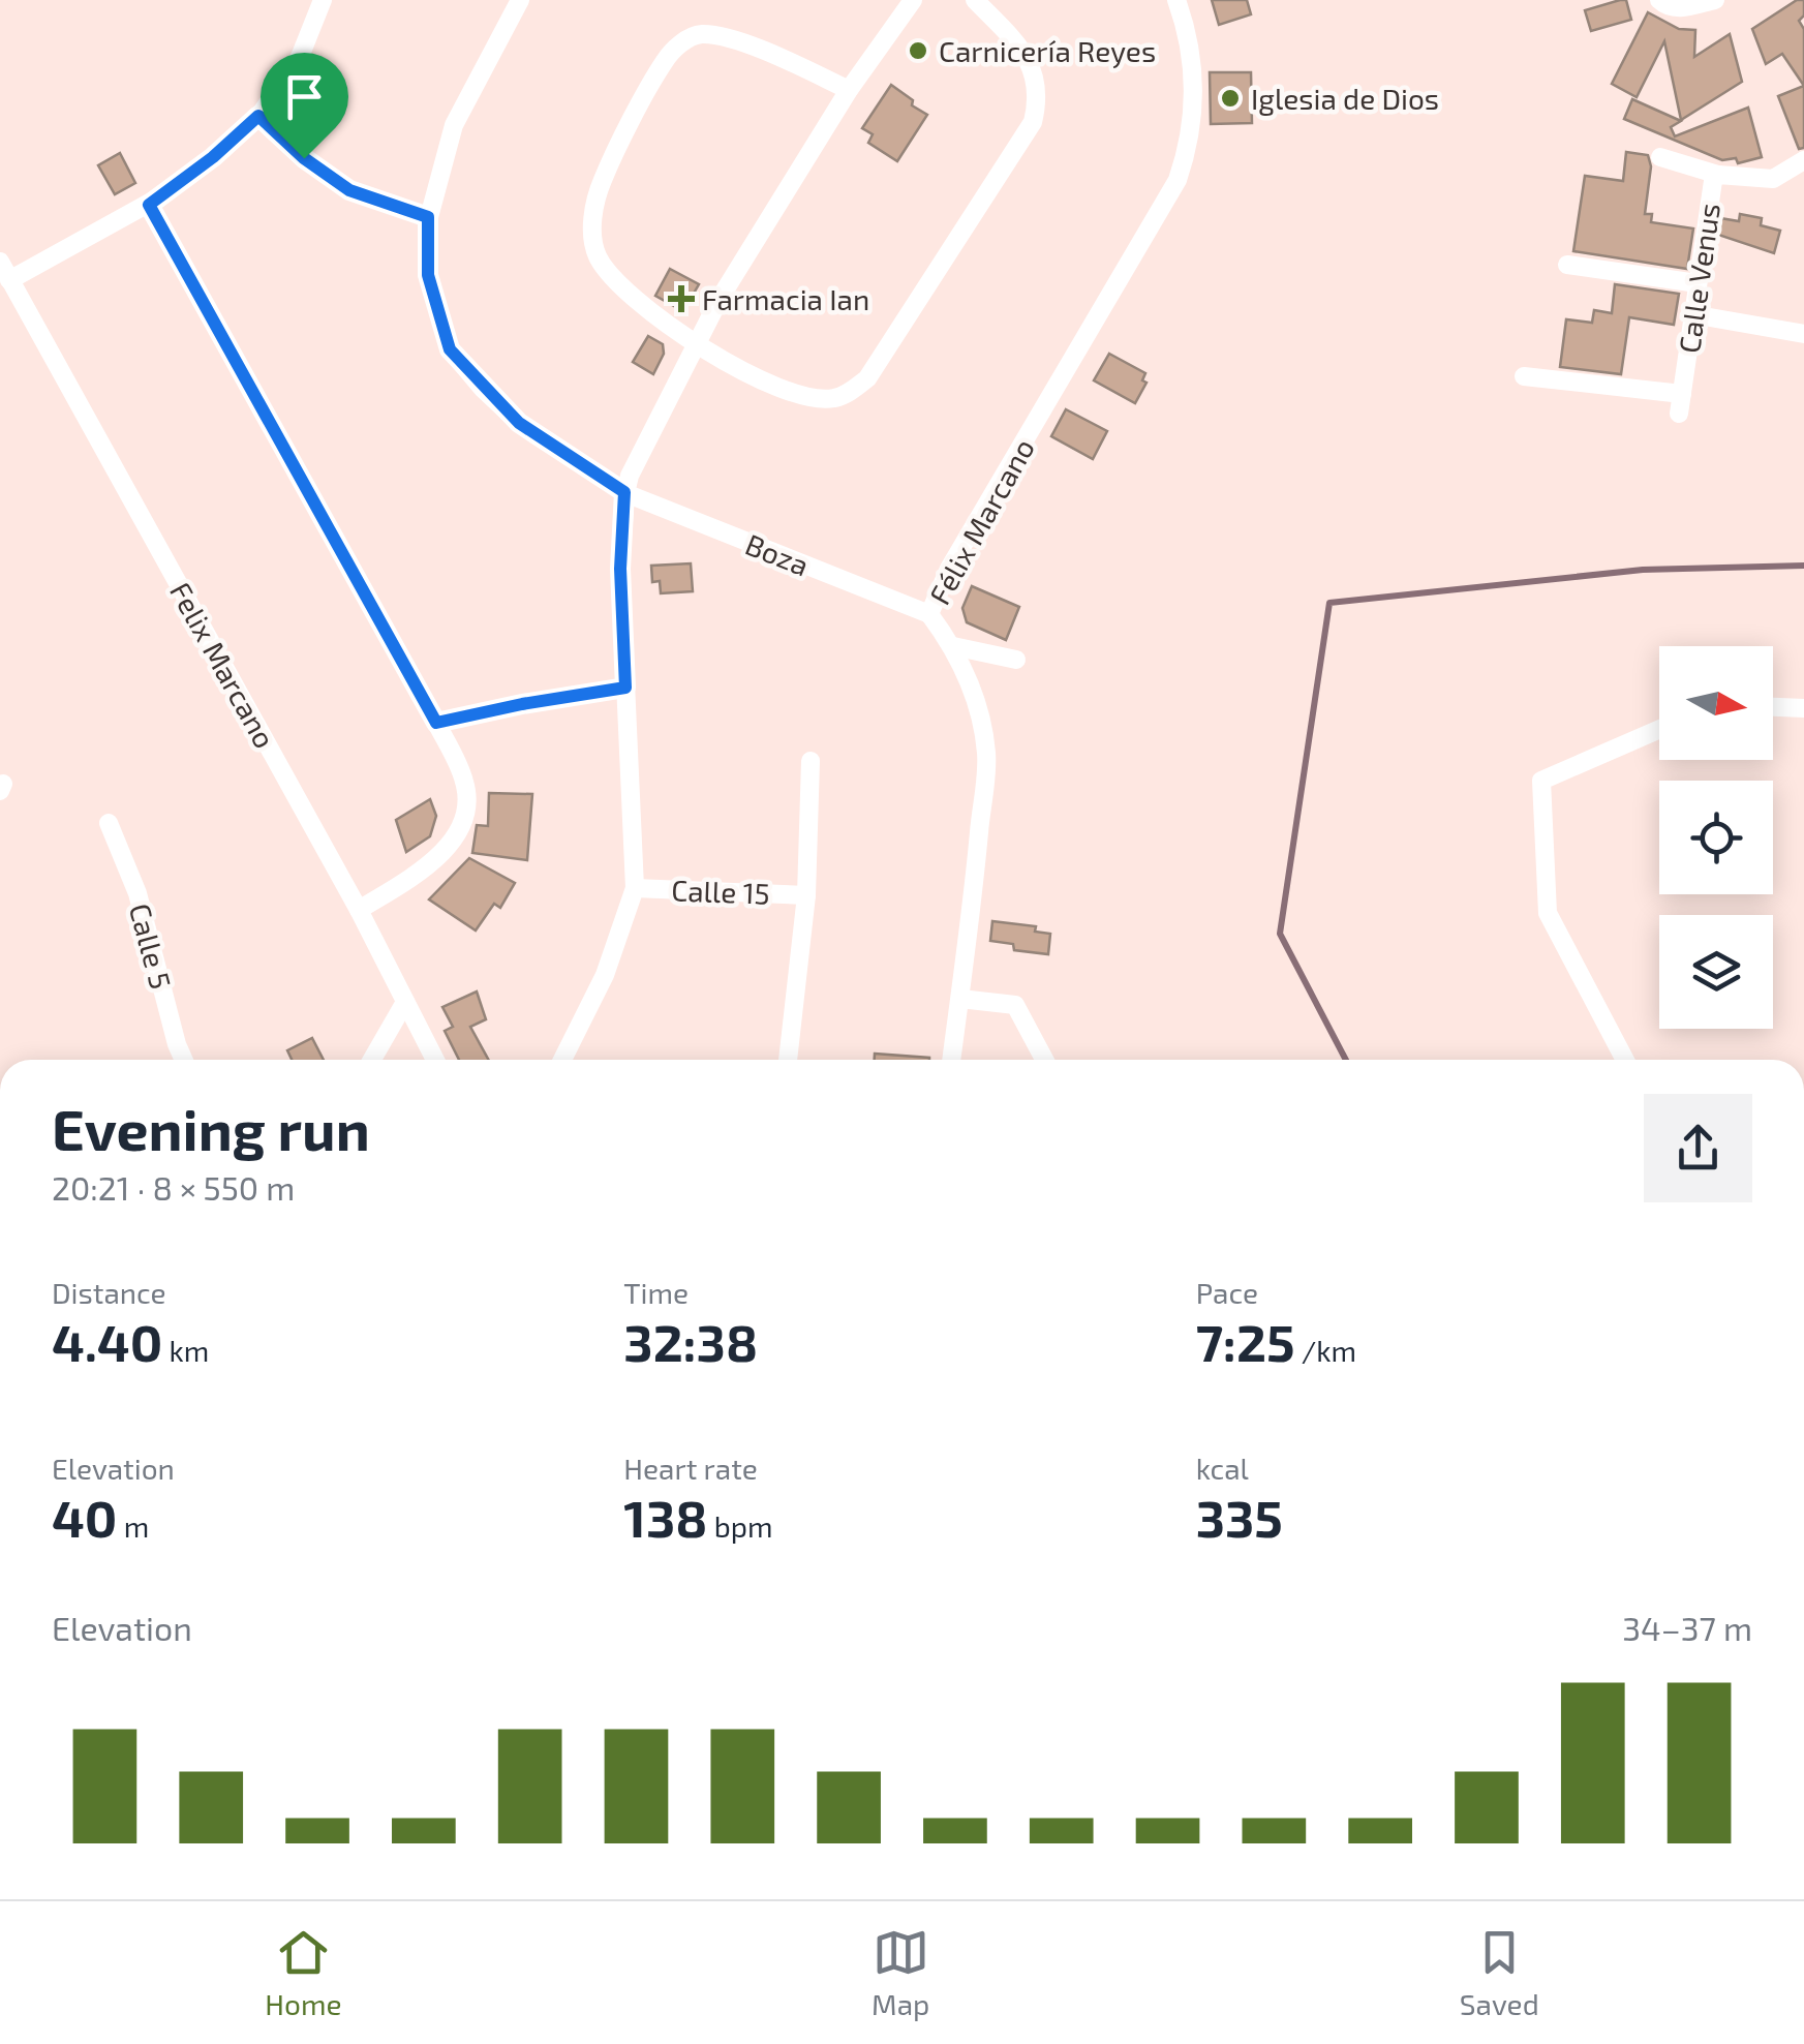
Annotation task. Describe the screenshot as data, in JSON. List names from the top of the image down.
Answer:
{
  "streets": {
    "street": [
      "Calle Venus",
      "Félix Marcano",
      "Boza",
      "Felix Marcano",
      "Calle 15",
      "Calle 5"
    ]
  },
  "crossings": [
    ["Félix Marcano", "Boza"]
  ],
  "places": {
    "other": ["Carnicería Reyes", "Iglesia de Dios"],
    "health": ["Farmacia Ian"]
  },
  "north": "right",
  "page": {
    "heading": ["Evening run", "20:21 · 8 × 550 m"],
    "stats": [
      ["Distance", "4.40 km"],
      ["Time", "32:38"],
      ["Pace", "7:25 /km"],
      ["Elevation", "40 m"],
      ["Heart rate", "138 bpm"],
      ["kcal", "335"]
    ],
    "chart": ["Elevation", "34–37 m"],
    "tabs": ["Home", "Map", "Saved"]
  }
}
